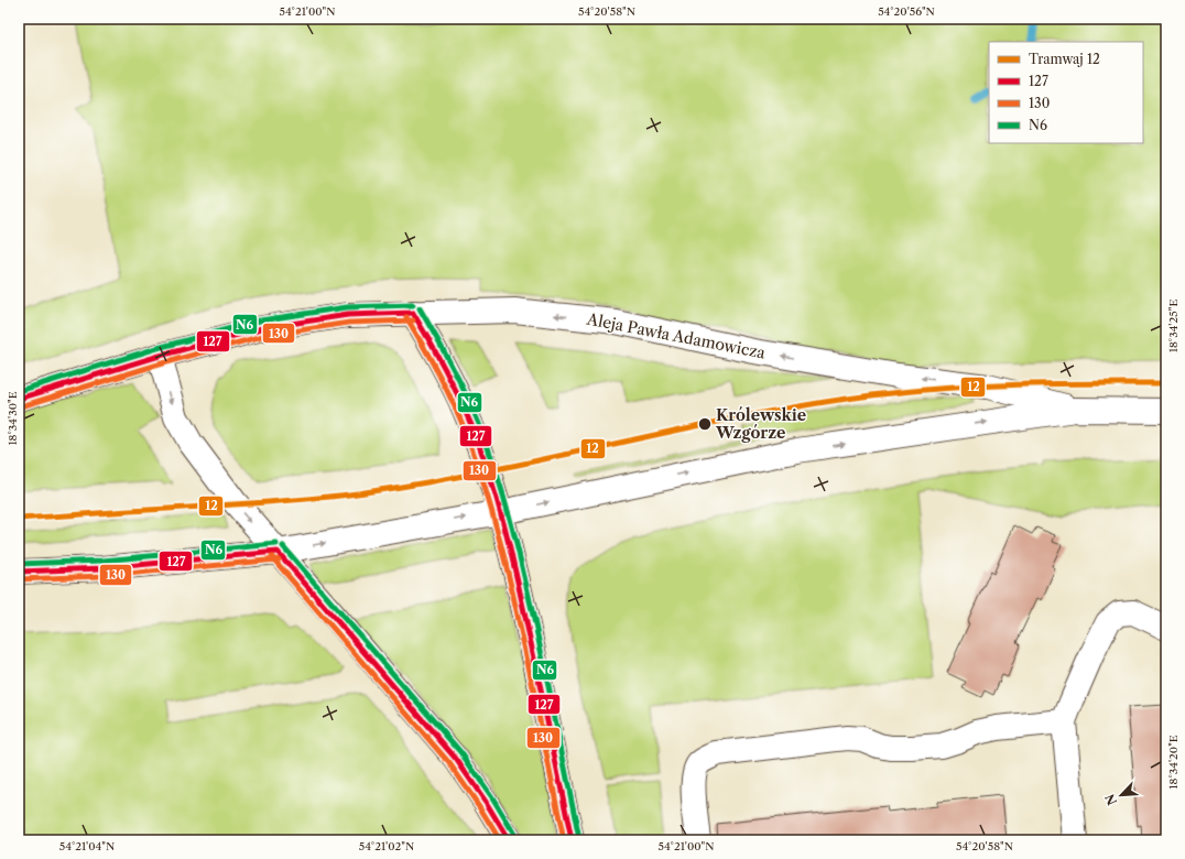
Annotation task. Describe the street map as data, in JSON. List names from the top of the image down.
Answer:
{
  "streets": {
    "main road": ["Aleja Pawła Adamowicza"]
  },
  "places": ["Królewskie Wzgórze"],
  "lines": [
    "transit line N6",
    "transit line 127",
    "transit line 130",
    "tram line 12"
  ],
  "legend": [
    "Tramwaj 12",
    "127",
    "130",
    "N6"
  ],
  "north": "bottom left",
  "coordinates": [
    "54°21'00\"N",
    "54°20'58\"N",
    "54°20'56\"N",
    "18°34'25\"E",
    "18°34'30\"E",
    "18°34'20\"E",
    "54°21'04\"N",
    "54°21'02\"N"
  ]
}
